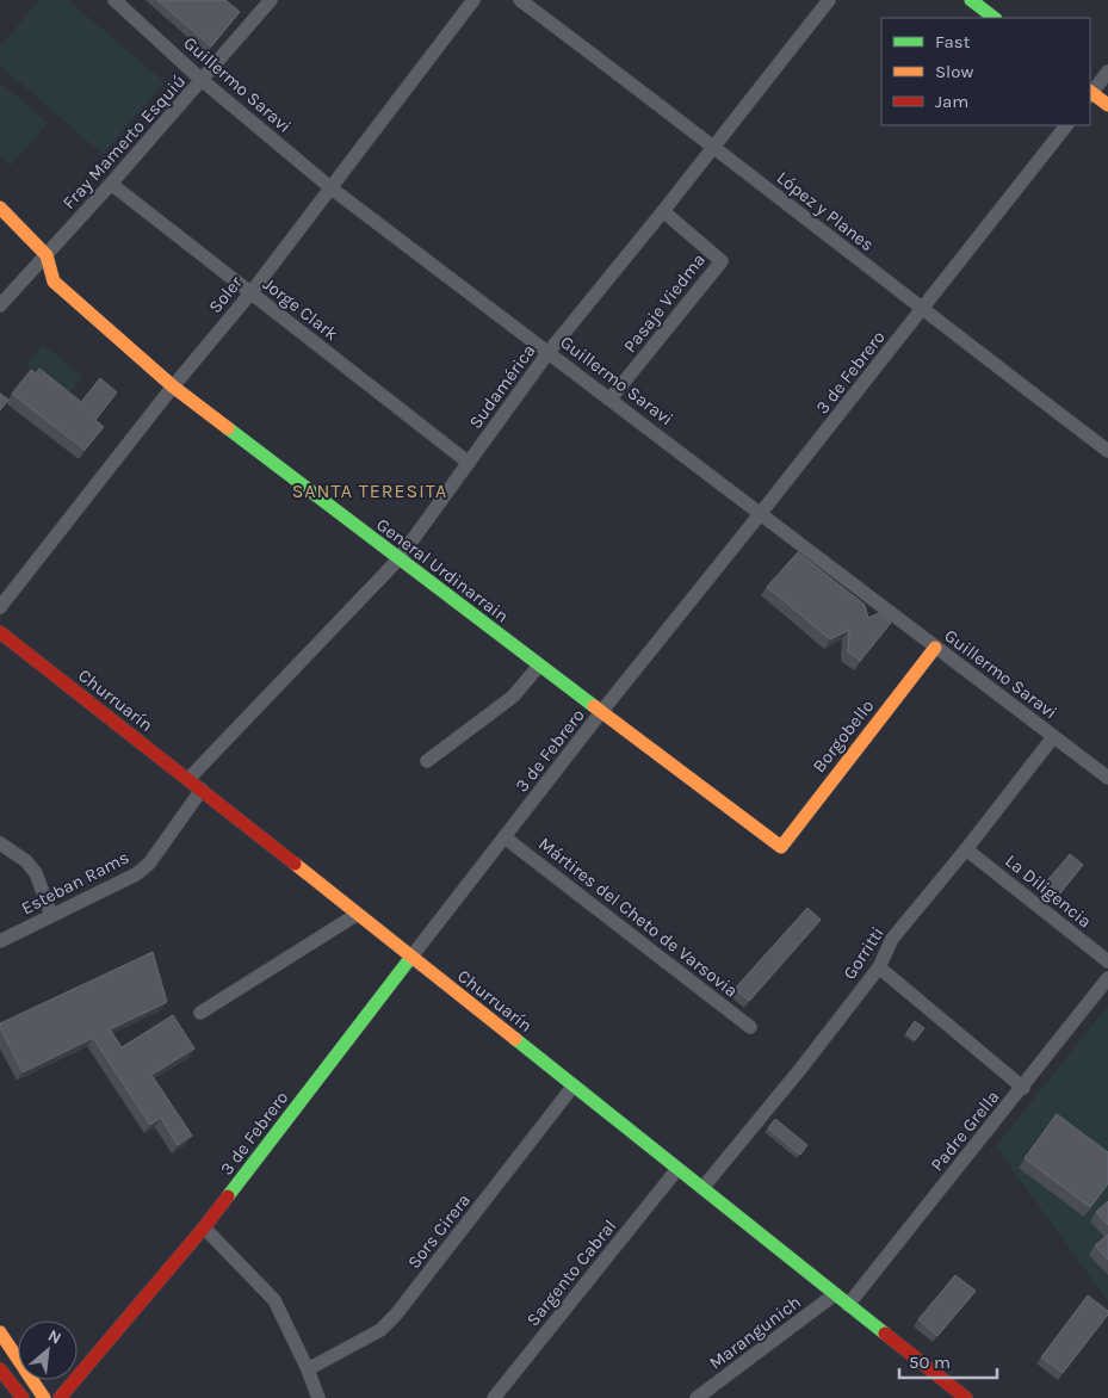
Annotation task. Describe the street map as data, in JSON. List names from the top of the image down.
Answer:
{
  "streets": {
    "street": [
      "Guillermo Saravi",
      "Fray Mamerto Esquiú",
      "López y Planes",
      "Soler",
      "Pasaje Viedma",
      "Jorge Clark",
      "3 de Febrero",
      "Sudamérica",
      "General Urdinarrain",
      "Churruarín",
      "Borgobello",
      "Esteban Rams",
      "La Diligencia",
      "Mártires del Cheto de Varsovia",
      "Gorritti",
      "Padre Grella",
      "Sors Cirera",
      "Sargento Cabral",
      "Marangunich"
    ]
  },
  "crossings": [
    ["Guillermo Saravi", "Fray Mamerto Esquiú"],
    ["Guillermo Saravi", "Soler"],
    ["Guillermo Saravi", "Pasaje Viedma"],
    ["Guillermo Saravi", "3 de Febrero"],
    ["Guillermo Saravi", "Sudamérica"],
    ["Guillermo Saravi", "Borgobello"],
    ["Guillermo Saravi", "Gorritti"],
    ["Fray Mamerto Esquiú", "Jorge Clark"],
    ["Fray Mamerto Esquiú", "General Urdinarrain"],
    ["López y Planes", "3 de Febrero"],
    ["López y Planes", "Sudamérica"],
    ["Soler", "Jorge Clark"],
    ["Soler", "General Urdinarrain"],
    ["Pasaje Viedma", "Sudamérica"],
    ["Jorge Clark", "Sudamérica"],
    ["3 de Febrero", "General Urdinarrain"],
    ["3 de Febrero", "Churruarín"],
    ["3 de Febrero", "Mártires del Cheto de Varsovia"],
    ["Sudamérica", "General Urdinarrain"],
    ["Sudamérica", "Churruarín"],
    ["General Urdinarrain", "Borgobello"],
    ["Churruarín", "Esteban Rams"],
    ["Churruarín", "Gorritti"],
    ["Churruarín", "Padre Grella"],
    ["Churruarín", "Sors Cirera"],
    ["Churruarín", "Sargento Cabral"],
    ["Churruarín", "Marangunich"],
    ["La Diligencia", "Gorritti"]
  ],
  "districts": ["SANTA TERESITA"],
  "legend": ["Fast", "Slow", "Jam"],
  "scale_bar": "50 m",
  "north": "top right"
}
